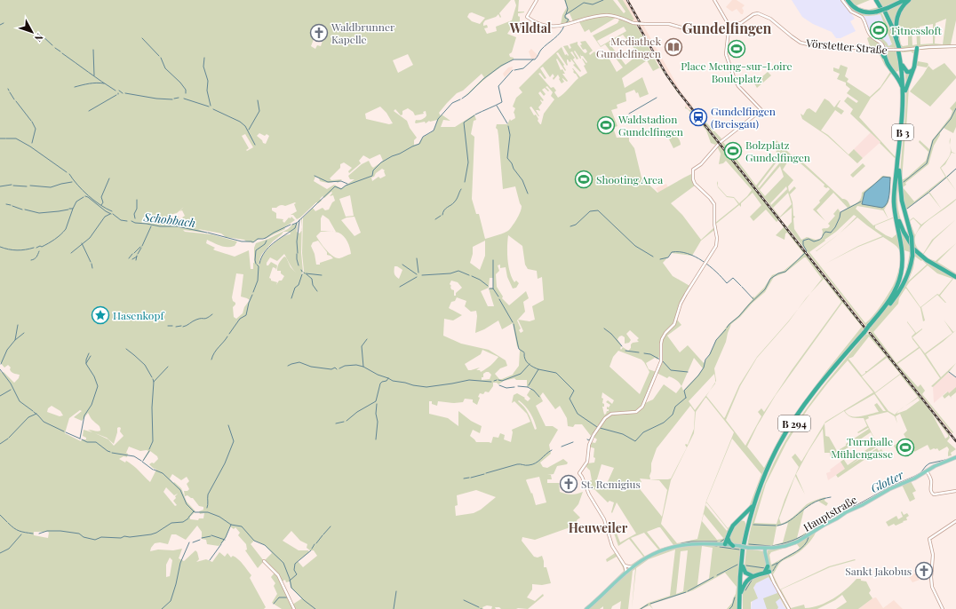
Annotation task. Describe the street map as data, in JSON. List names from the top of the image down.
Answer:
{
  "streets": {
    "highway": ["B 3", "B 294"],
    "main road": ["Hauptstraße"],
    "street": ["Vörstetter Straße"]
  },
  "crossings": [
    ["Vörstetter Straße", "B 3"],
    ["B 3", "B 294"],
    ["B 294", "Hauptstraße"]
  ],
  "districts": ["Wildtal", "Gundelfingen", "Heuweiler"],
  "water": ["Schobbach", "Glotter"],
  "places": {
    "sports": [
      "Fitnessloft",
      "Place Meung-sur-Loire Bouleplatz",
      "Waldstadion Gundelfingen",
      "Bolzplatz Gundelfingen",
      "Shooting Area",
      "Turnhalle Mühlengasse"
    ],
    "church": ["Waldbrunner Kapelle", "St. Remigius", "Sankt Jakobus"],
    "library": ["Mediathek Gundelfingen"],
    "station": ["Gundelfingen (Breisgau)"],
    "place": ["Hasenkopf"]
  },
  "north": "bottom right"
}
